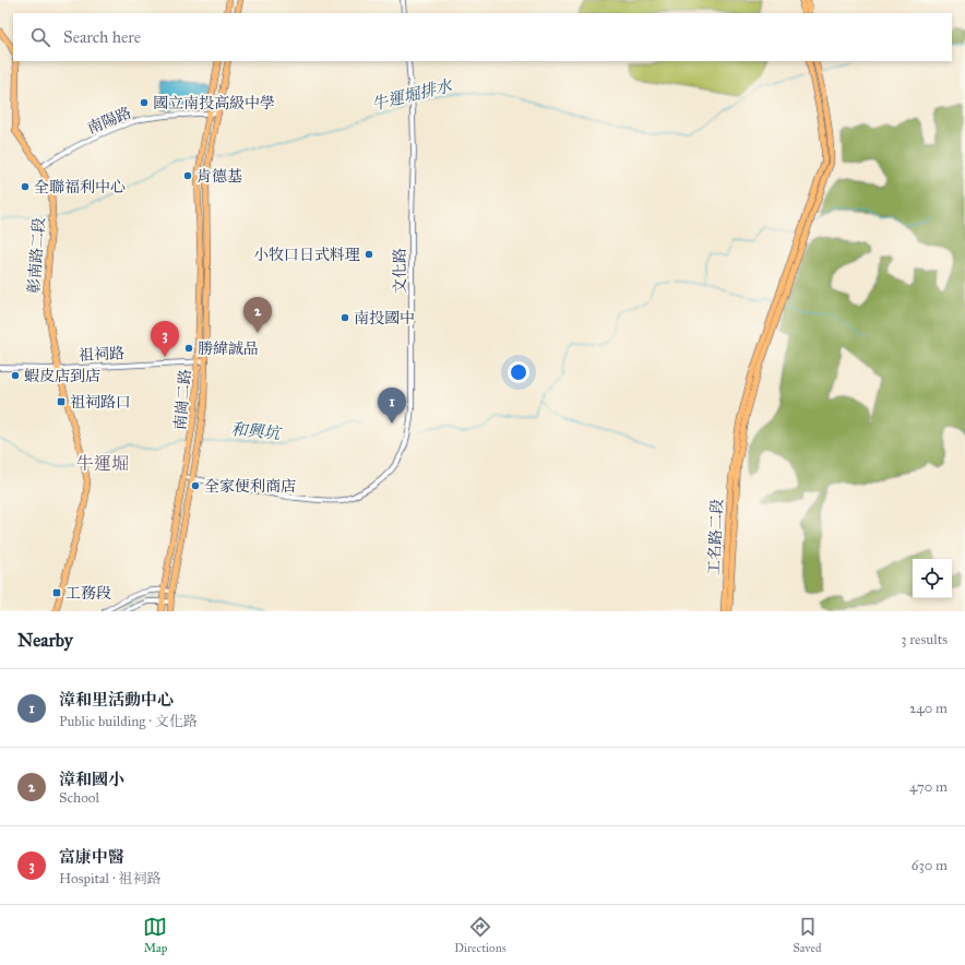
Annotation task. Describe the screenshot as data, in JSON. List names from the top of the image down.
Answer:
{
  "streets": {
    "main road": ["彰南路二段", "南崗二路", "工名路二段"],
    "street": ["南陽路", "文化路", "祖祠路"]
  },
  "crossings": [
    ["南陽路", "彰南路二段"],
    ["南陽路", "南崗二路"],
    ["彰南路二段", "祖祠路"],
    ["文化路", "南崗二路"],
    ["祖祠路", "南崗二路"]
  ],
  "districts": ["牛運堀"],
  "water": ["牛運堀排水", "和興坑"],
  "places": {
    "other": [
      "國立南投高級中學",
      "肯德基",
      "全聯福利中心",
      "小牧口日式料理",
      "南投國中",
      "勝緯誠品",
      "蝦皮店到店",
      "全家便利商店"
    ],
    "transit": ["祖祠路口", "工務段"]
  },
  "page": {
    "search": "Search here",
    "pins": ["2", "3", "1"],
    "heading": ["Nearby", "3 results"],
    "list": [
      {
        "mark": "1",
        "name": "漳和里活動中心",
        "note": "Public building · 文化路",
        "value": "240 m"
      },
      {
        "mark": "2",
        "name": "漳和國小",
        "note": "School",
        "value": "470 m"
      },
      {
        "mark": "3",
        "name": "富康中醫",
        "note": "Hospital · 祖祠路",
        "value": "630 m"
      }
    ],
    "nav": ["Map", "Directions", "Saved"]
  }
}
